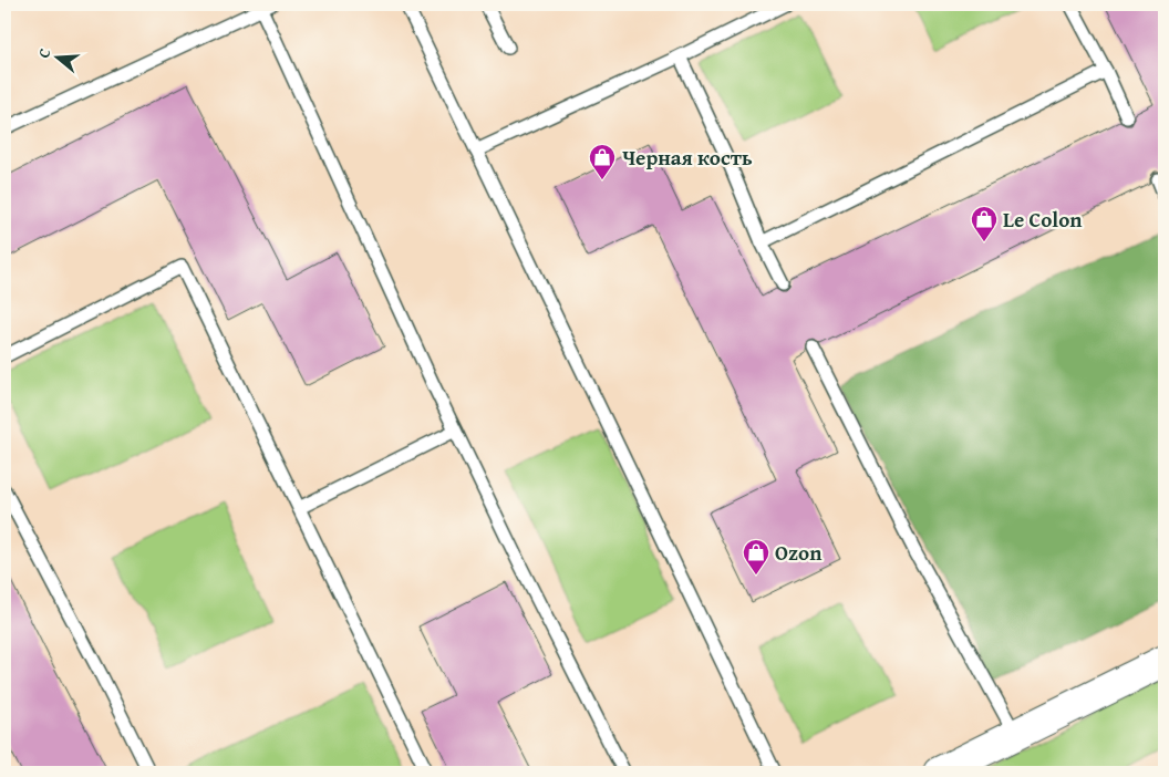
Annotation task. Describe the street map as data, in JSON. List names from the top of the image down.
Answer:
{
  "places": {
    "shop": ["Черная кость", "Le Colon", "Ozon"]
  },
  "north": "left"
}
